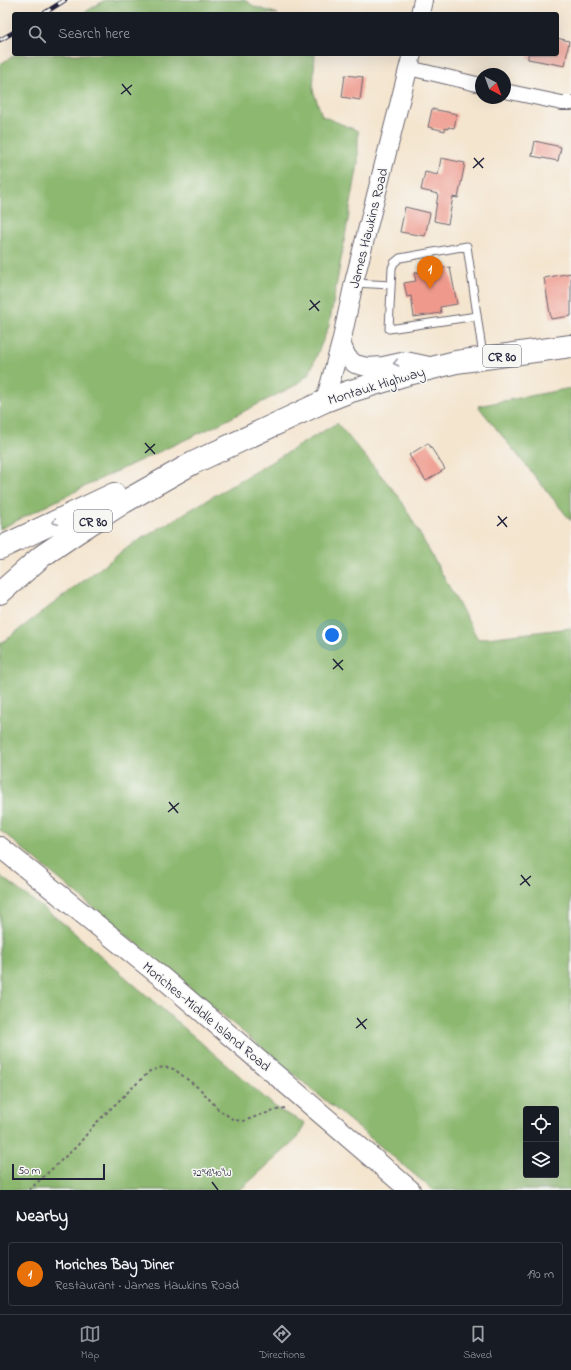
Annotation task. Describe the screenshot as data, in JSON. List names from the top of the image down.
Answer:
{
  "streets": {
    "main road": ["CR 80", "Montauk Highway", "Moriches-Middle Island Road"],
    "street": ["James Hawkins Road"]
  },
  "crossings": [
    ["James Hawkins Road", "Montauk Highway"],
    ["CR 80", "Montauk Highway"]
  ],
  "scale_bar": "50 m",
  "north": "bottom right",
  "page": {
    "search": "Search here",
    "pins": "1",
    "scale": "50 m",
    "heading": "Nearby",
    "list": [
      {
        "mark": "1",
        "name": "Moriches Bay Diner",
        "note": "Restaurant · James Hawkins Road",
        "value": "190 m"
      }
    ],
    "nav": ["Map", "Directions", "Saved"]
  },
  "coordinates": ["72°48'40\"W"]
}
